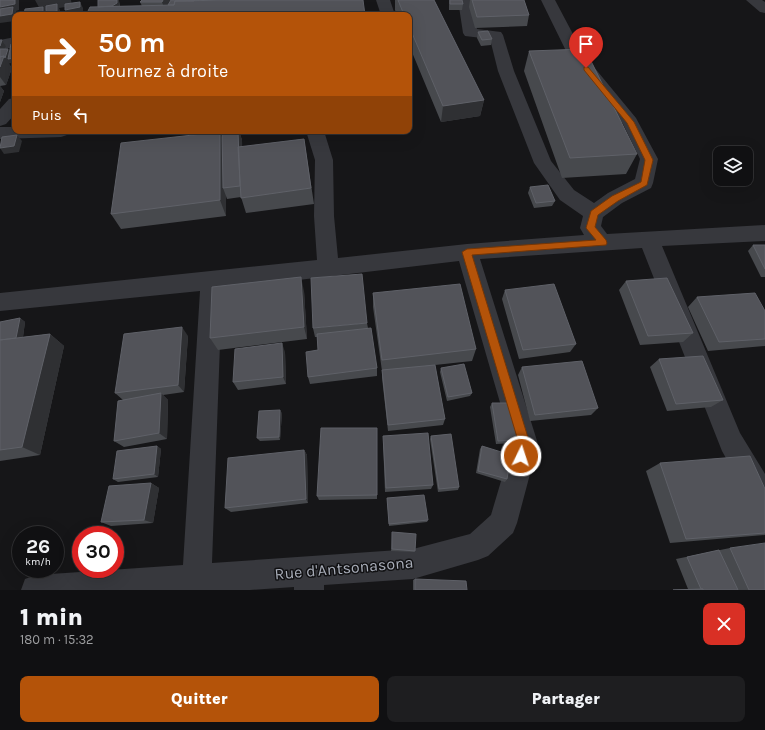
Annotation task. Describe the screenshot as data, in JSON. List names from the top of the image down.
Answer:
{
  "streets": {
    "street": ["Rue d'Antsonasona"]
  },
  "page": {
    "turn": ["50 m", "Tournez à droite"],
    "then": "Puis",
    "speed": "26 km/h",
    "limit": "30",
    "heading": ["1 min", "180 m · 15:32"],
    "buttons": ["Quitter", "Partager"]
  }
}
